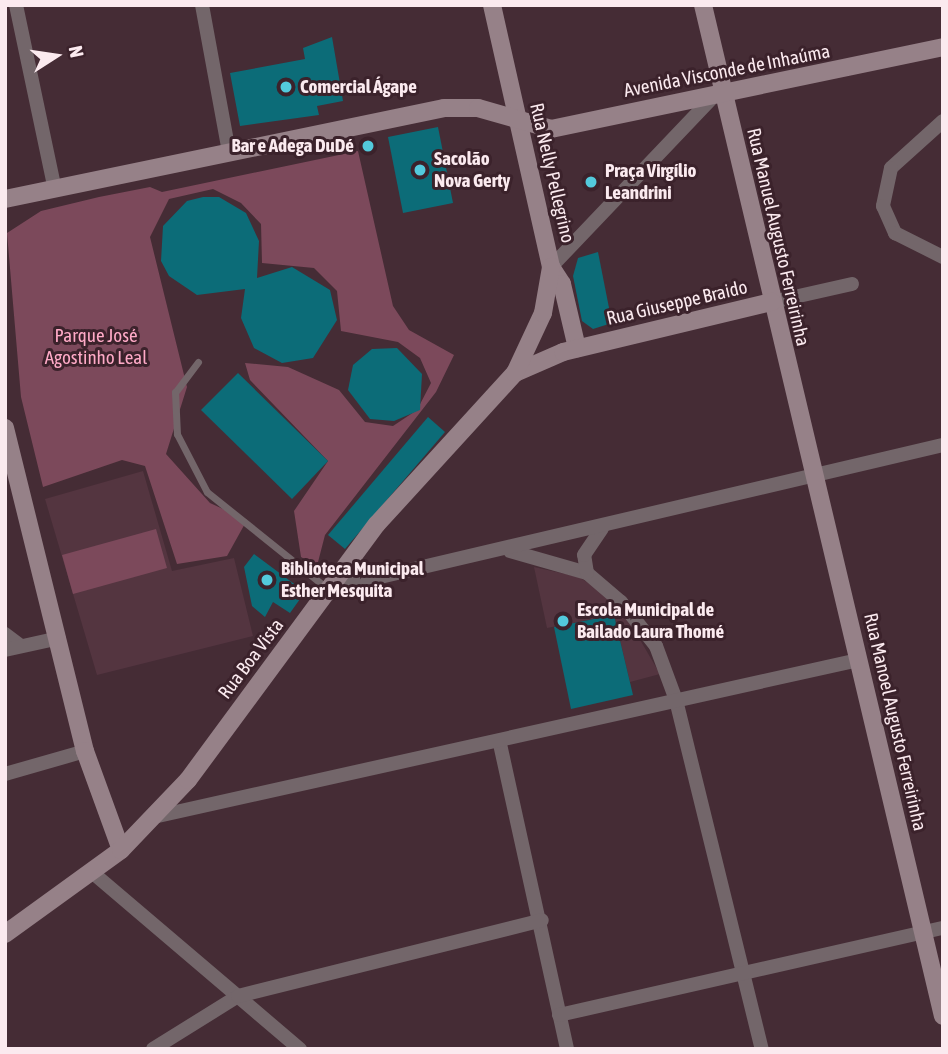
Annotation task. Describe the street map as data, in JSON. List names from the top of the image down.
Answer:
{
  "streets": {
    "main road": [
      "Avenida Visconde de Inhaúma",
      "Rua Nelly Pellegrino",
      "Rua Manuel Augusto Ferreirinha",
      "Rua Giuseppe Braido",
      "Rua Boa Vista",
      "Rua Manoel Augusto Ferreirinha"
    ]
  },
  "crossings": [
    ["Avenida Visconde de Inhaúma", "Rua Nelly Pellegrino"],
    ["Avenida Visconde de Inhaúma", "Rua Manuel Augusto Ferreirinha"],
    ["Rua Nelly Pellegrino", "Rua Giuseppe Braido"],
    ["Rua Nelly Pellegrino", "Rua Boa Vista"],
    ["Rua Manuel Augusto Ferreirinha", "Rua Giuseppe Braido"],
    ["Rua Manuel Augusto Ferreirinha", "Rua Manoel Augusto Ferreirinha"],
    ["Rua Giuseppe Braido", "Rua Boa Vista"]
  ],
  "parks": ["Parque José Agostinho Leal"],
  "places": [
    "Comercial Ágape",
    "Bar e Adega DuDé",
    "Sacolão Nova Gerty",
    "Praça Virgílio Leandrini",
    "Biblioteca Municipal Esther Mesquita",
    "Escola Municipal de Bailado Laura Thomé"
  ],
  "north": "right"
}
